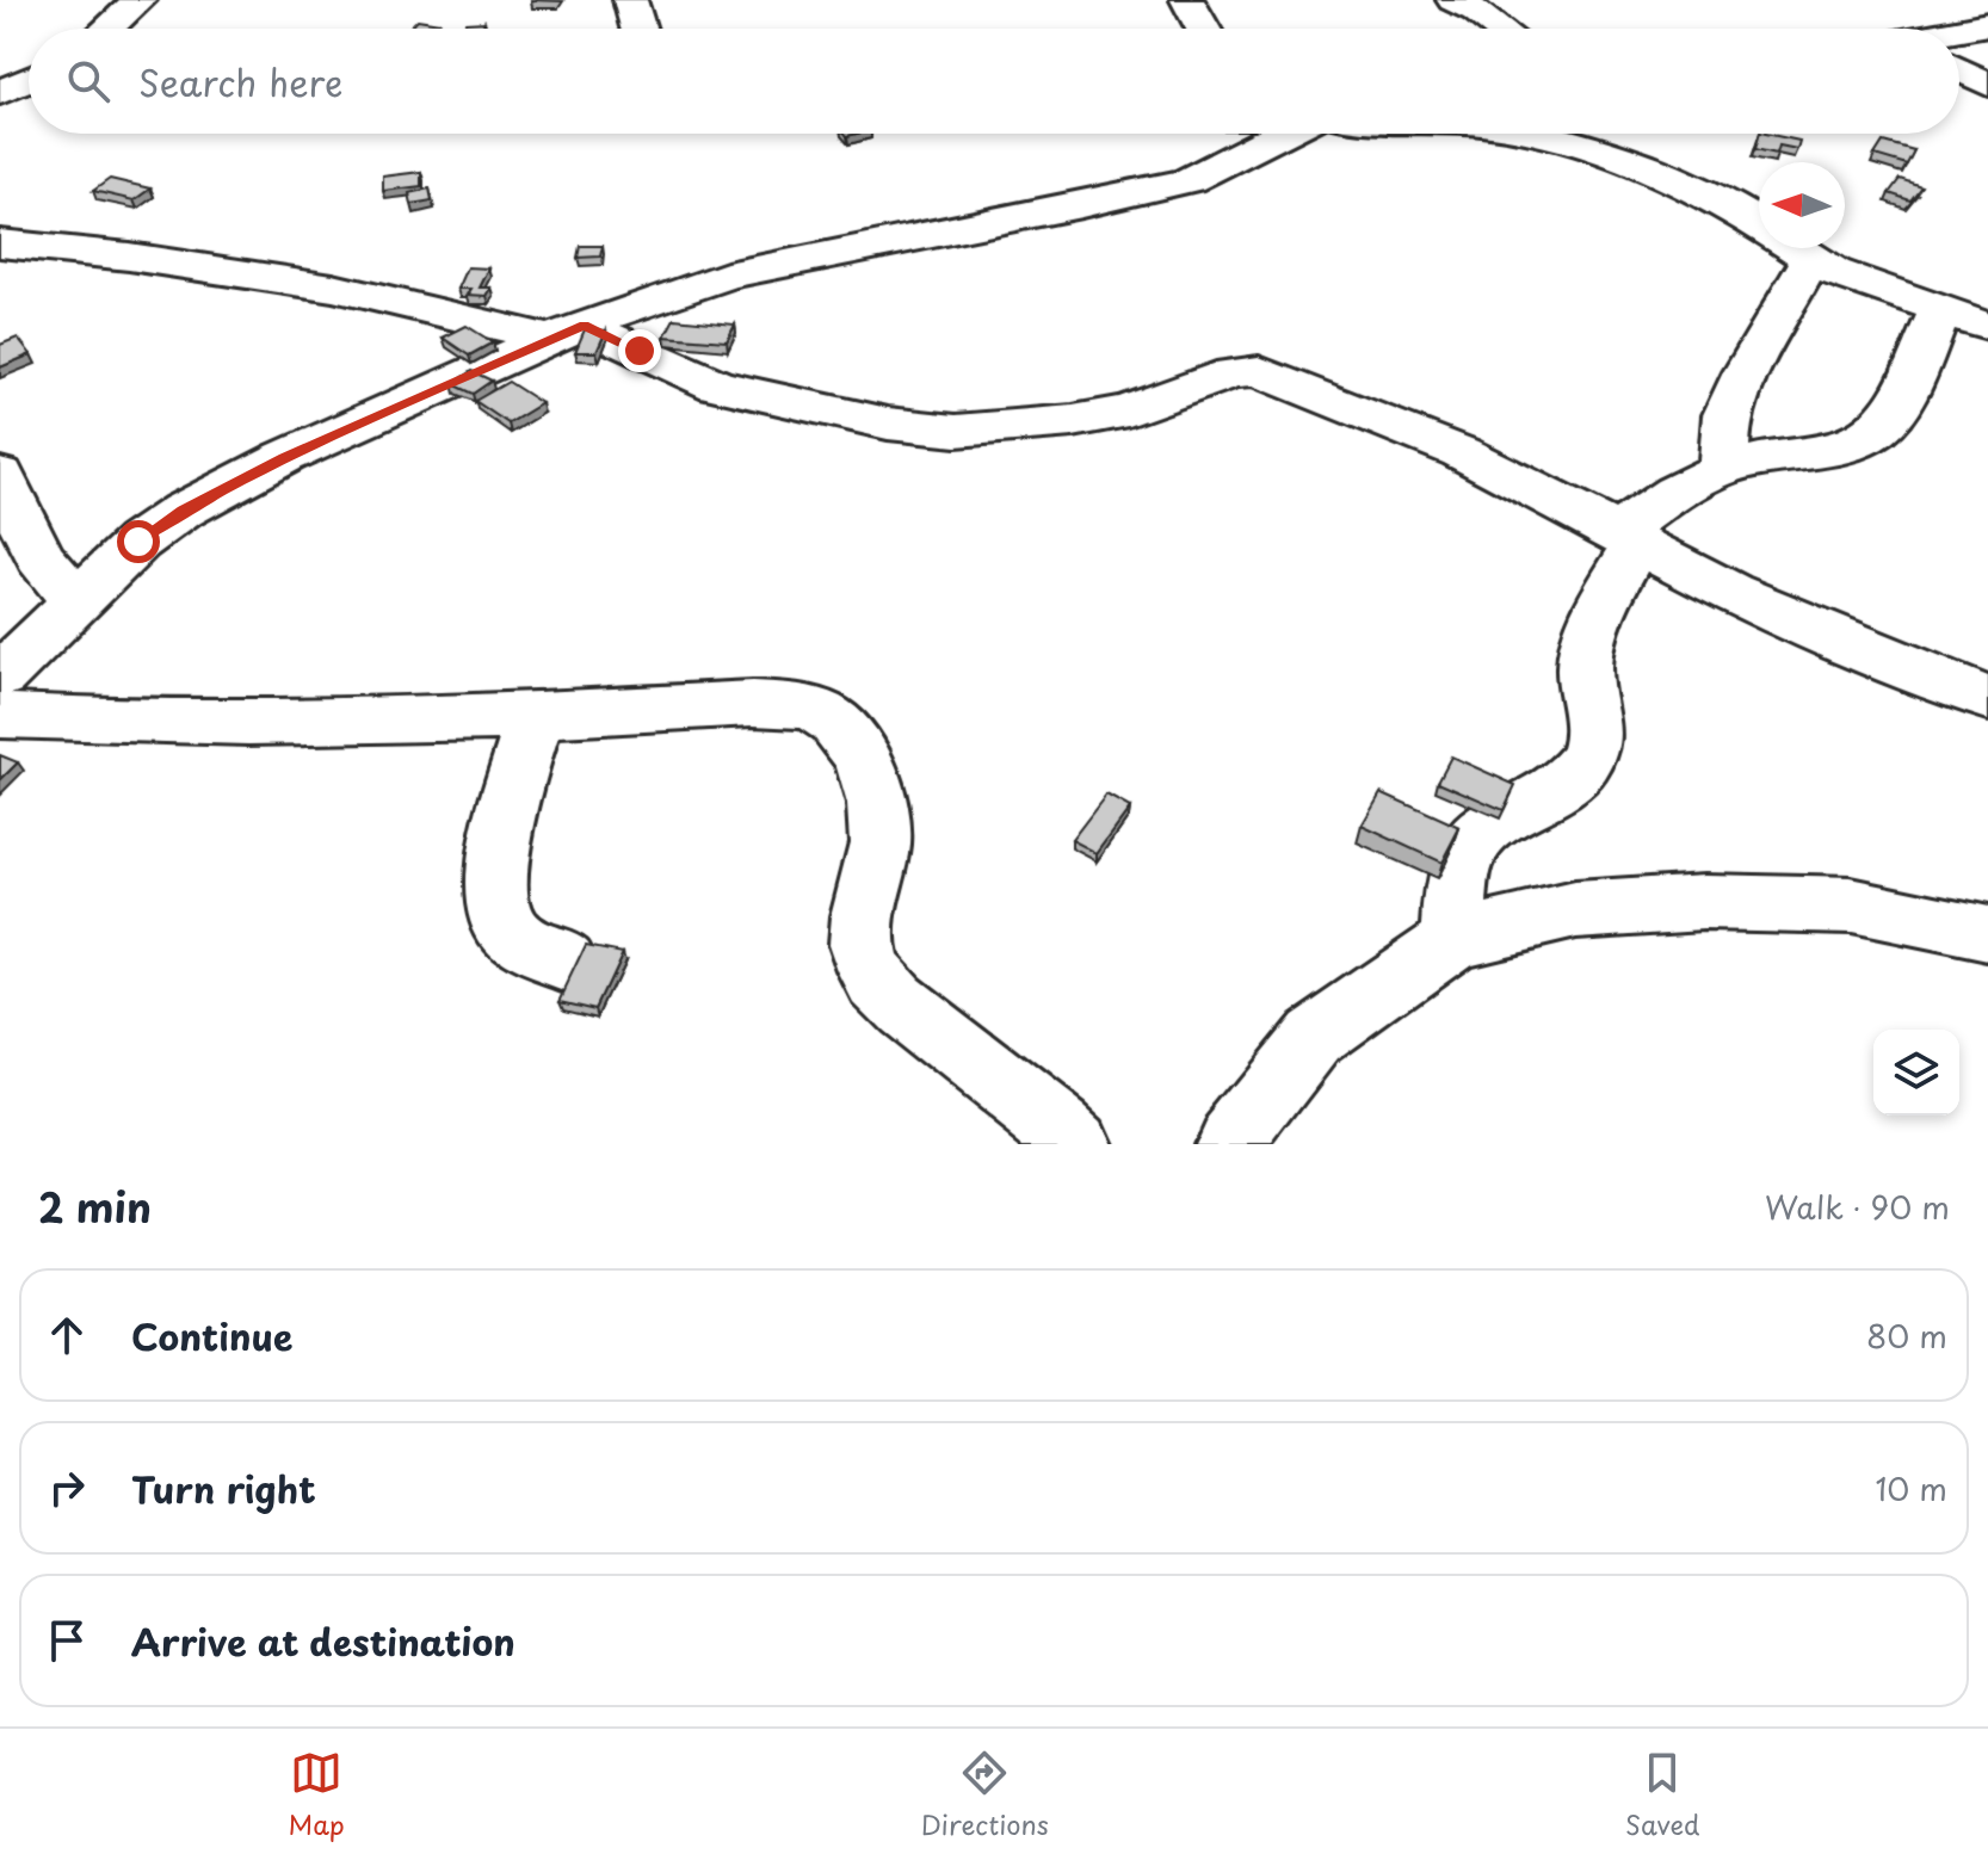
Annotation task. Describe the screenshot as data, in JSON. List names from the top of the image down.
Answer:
{
  "north": "left",
  "page": {
    "search": "Search here",
    "heading": ["2 min", "Walk · 90 m"],
    "list": [
      ["Continue", "80 m"],
      ["Turn right", "10 m"],
      "Arrive at destination"
    ],
    "nav": ["Map", "Directions", "Saved"]
  }
}
